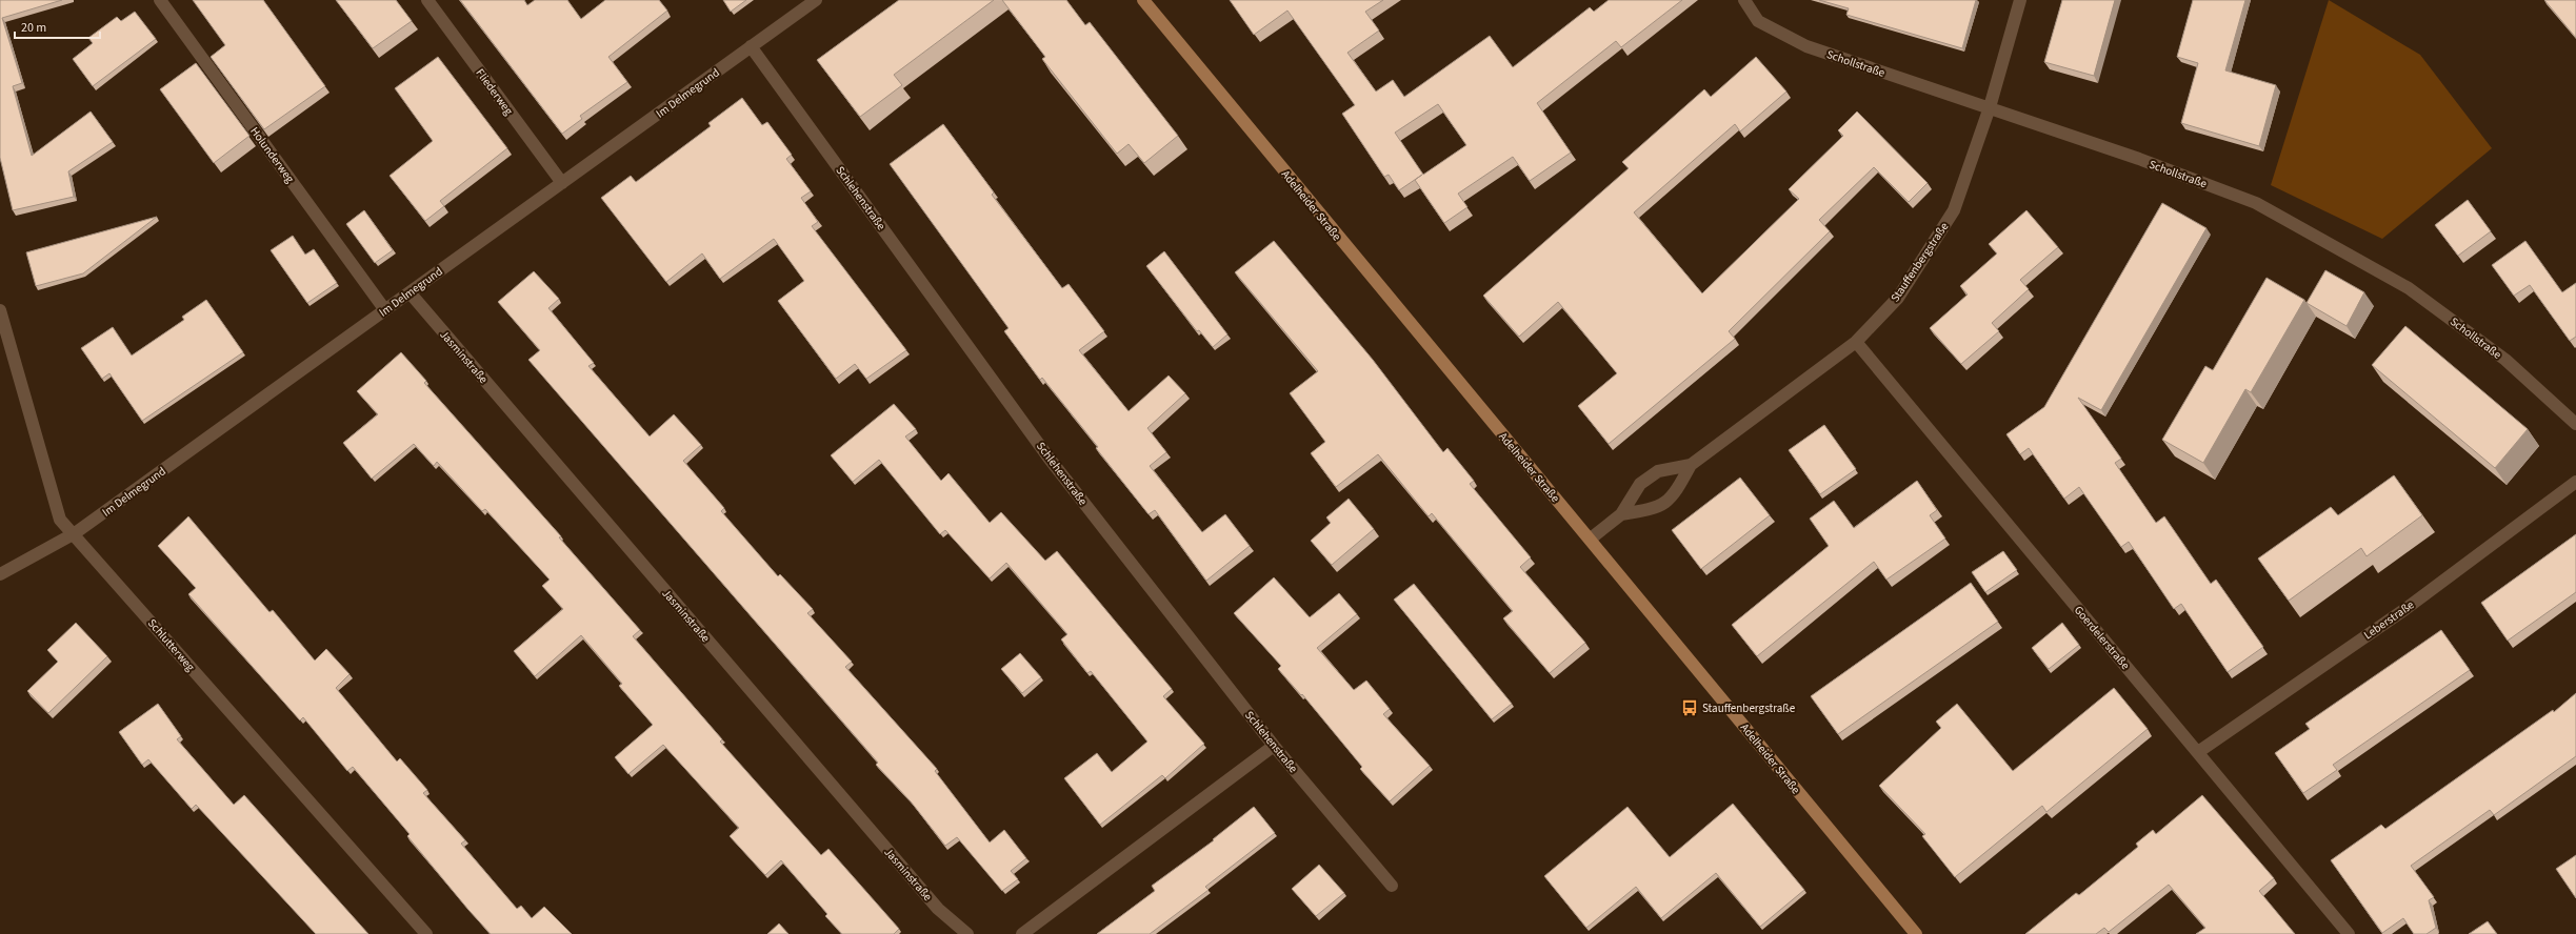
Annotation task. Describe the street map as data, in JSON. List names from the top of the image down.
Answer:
{
  "streets": {
    "main road": ["Adelheider Straße"],
    "street": [
      "Schollstraße",
      "Fliederweg",
      "Im Delmegrund",
      "Holunderweg",
      "Schlehenstraße",
      "Stauffenbergstraße",
      "Jasminstraße",
      "Leberstraße",
      "Goerdelerstraße",
      "Schlutterweg"
    ]
  },
  "crossings": [
    ["Schollstraße", "Stauffenbergstraße"],
    ["Fliederweg", "Im Delmegrund"],
    ["Im Delmegrund", "Holunderweg"],
    ["Im Delmegrund", "Schlehenstraße"],
    ["Im Delmegrund", "Jasminstraße"],
    ["Im Delmegrund", "Schlutterweg"],
    ["Adelheider Straße", "Stauffenbergstraße"],
    ["Stauffenbergstraße", "Goerdelerstraße"],
    ["Leberstraße", "Goerdelerstraße"]
  ],
  "places": {
    "bus stop": ["Stauffenbergstraße"]
  },
  "scale_bar": "20 m"
}
